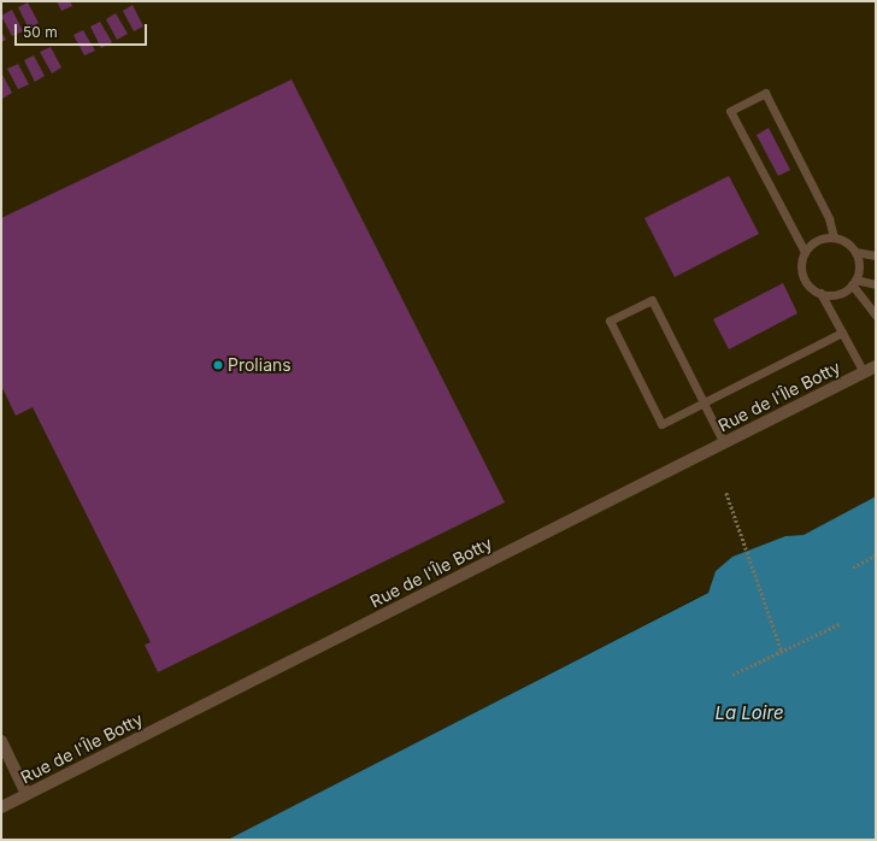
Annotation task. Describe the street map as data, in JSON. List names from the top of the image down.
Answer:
{
  "streets": {
    "street": ["Rue de l'Île Botty"]
  },
  "water": ["La Loire"],
  "places": ["Prolians"],
  "scale_bar": "50 m"
}
